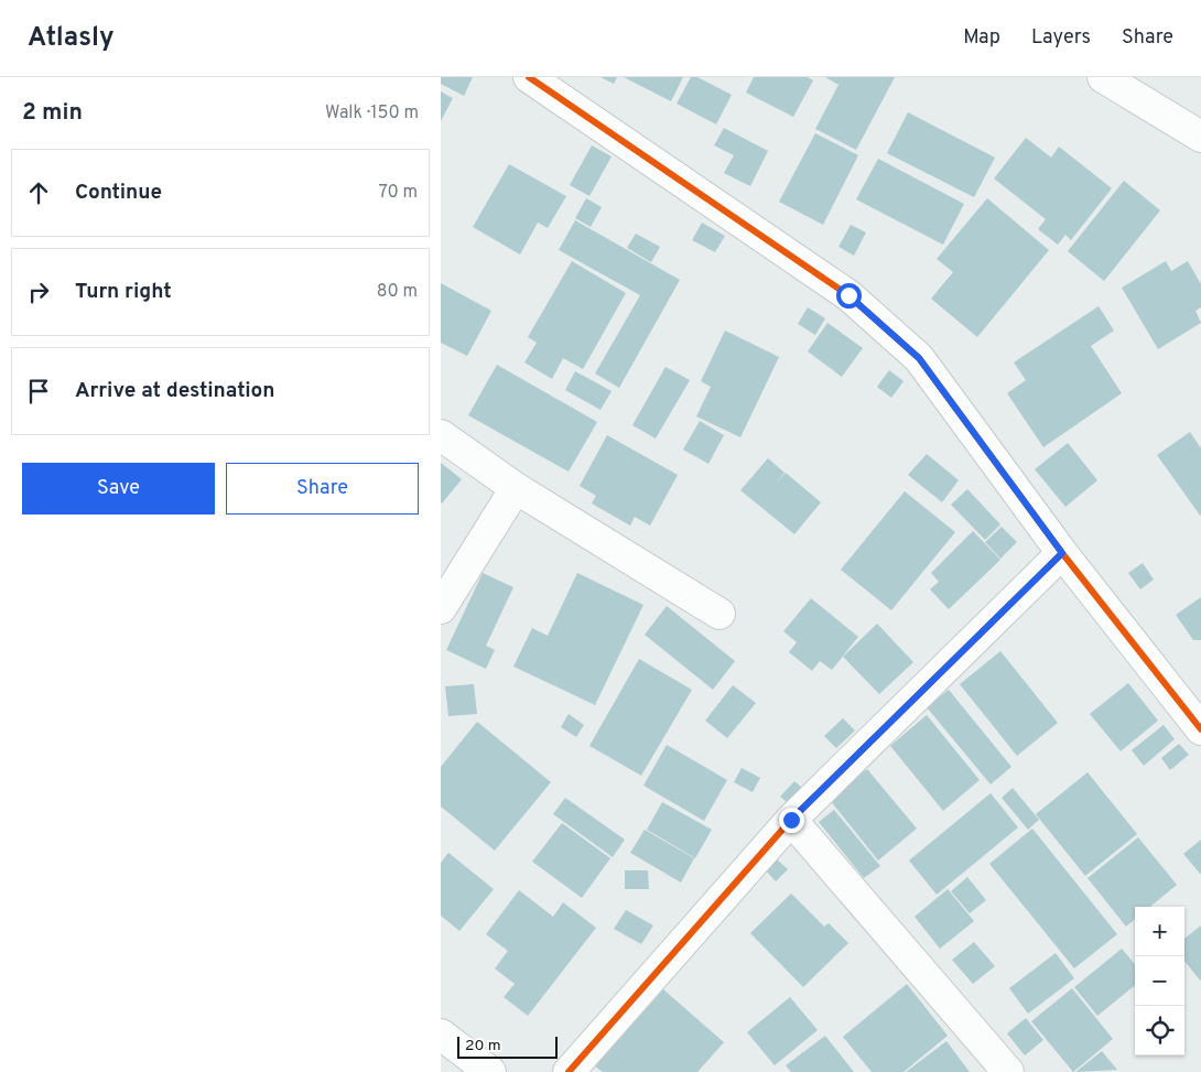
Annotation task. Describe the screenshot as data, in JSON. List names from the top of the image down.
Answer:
{
  "scale_bar": "20 m",
  "page": {
    "header": "Atlasly",
    "nav": ["Map", "Layers", "Share"],
    "heading": ["2 min", "Walk · 150 m"],
    "list": [
      ["Continue", "70 m"],
      ["Turn right", "80 m"],
      "Arrive at destination"
    ],
    "buttons": ["Save", "Share"],
    "map_buttons": ["+", "−"],
    "scale": "20 m"
  }
}
